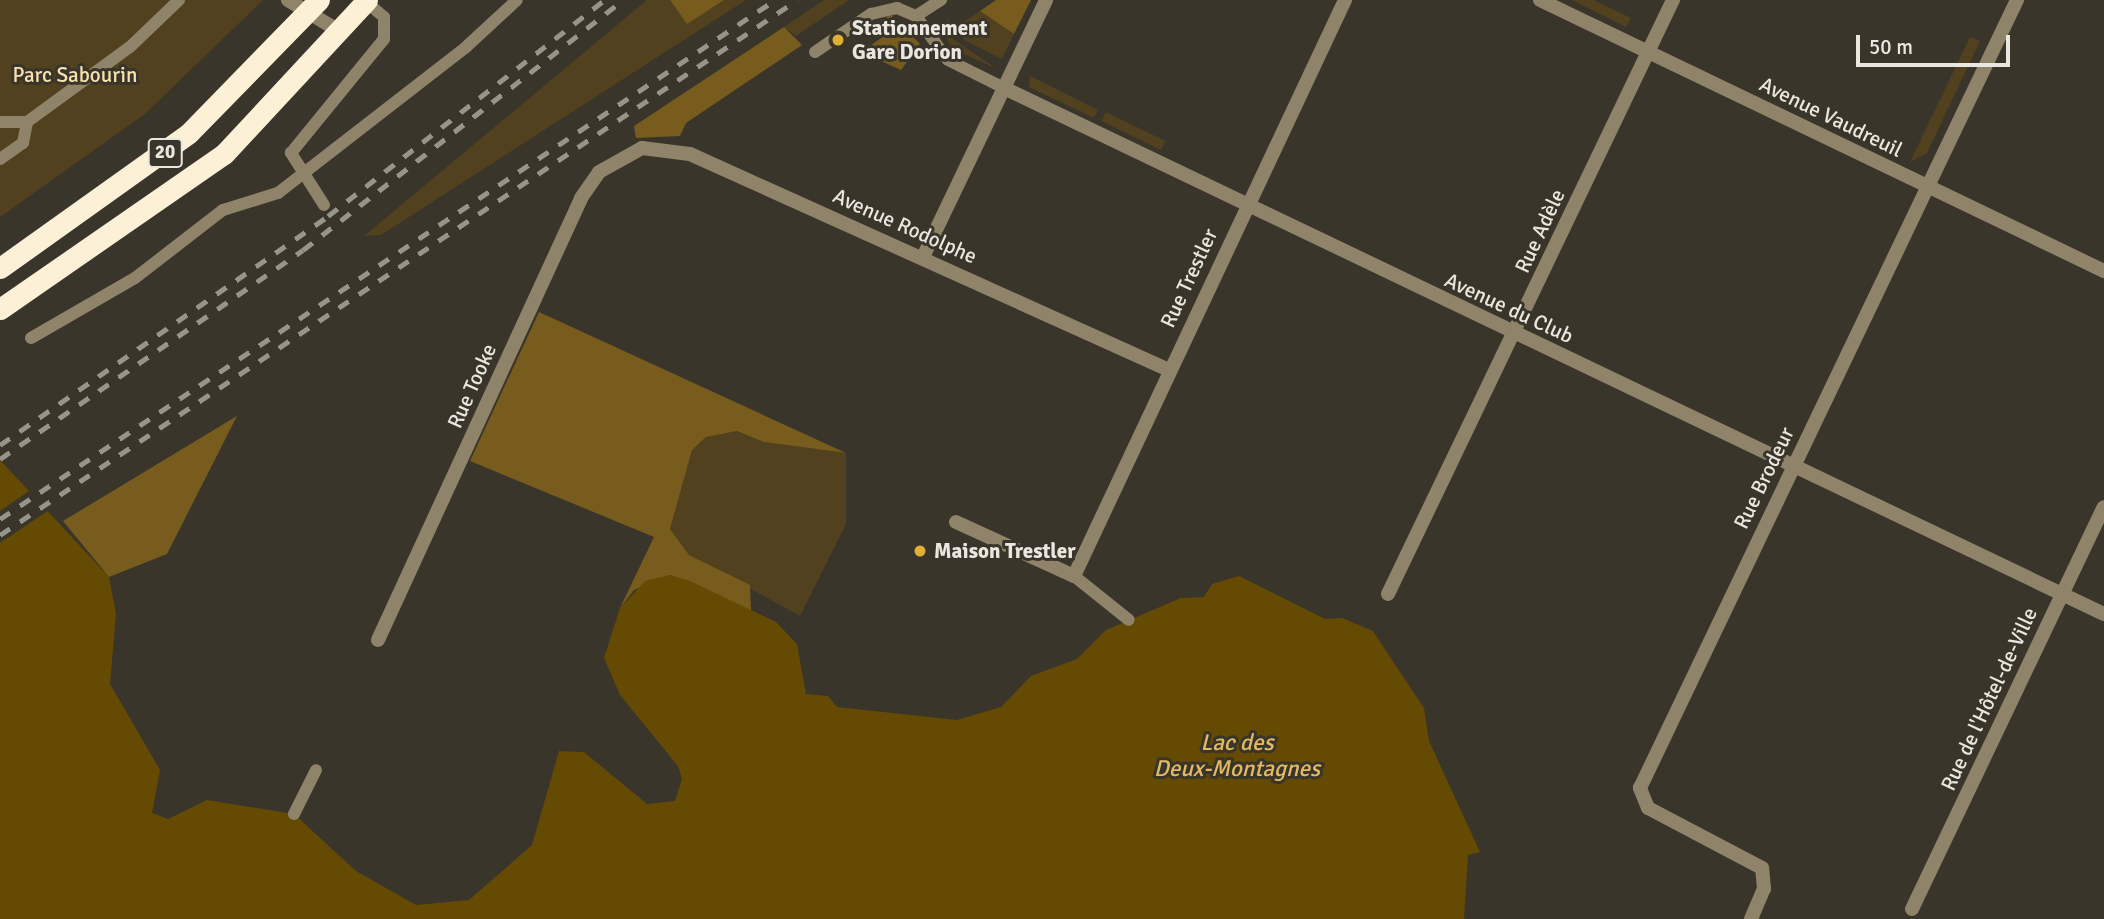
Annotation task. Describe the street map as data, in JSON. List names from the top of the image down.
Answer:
{
  "streets": {
    "highway": ["20"],
    "street": [
      "Avenue Vaudreuil",
      "Avenue Rodolphe",
      "Rue Adèle",
      "Rue Trestler",
      "Avenue du Club",
      "Rue Tooke",
      "Rue Brodeur",
      "Rue de l'Hôtel-de-Ville"
    ]
  },
  "crossings": [
    ["Avenue Vaudreuil", "Rue Adèle"],
    ["Avenue Vaudreuil", "Rue Brodeur"],
    ["Avenue Rodolphe", "Rue Trestler"],
    ["Avenue Rodolphe", "Rue Tooke"],
    ["Rue Adèle", "Avenue du Club"],
    ["Rue Trestler", "Avenue du Club"],
    ["Avenue du Club", "Rue Brodeur"],
    ["Avenue du Club", "Rue de l'Hôtel-de-Ville"]
  ],
  "water": ["Lac des Deux-Montagnes"],
  "parks": ["Parc Sabourin"],
  "places": ["Stationnement Gare Dorion", "Maison Trestler"],
  "scale_bar": "50 m"
}
